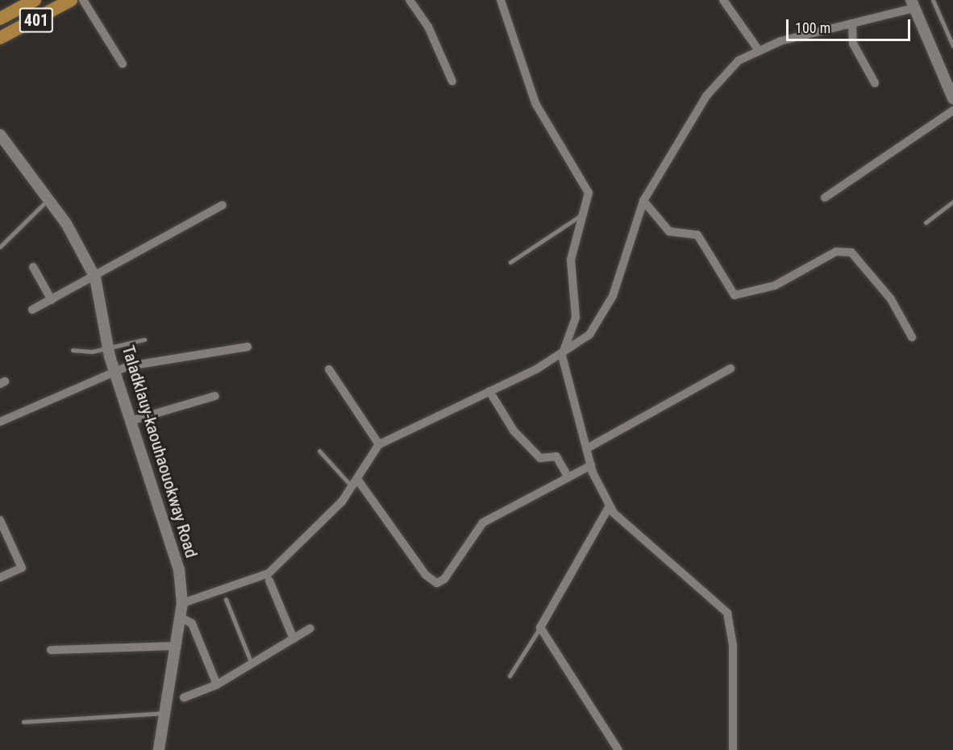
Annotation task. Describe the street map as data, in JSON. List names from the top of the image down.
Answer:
{
  "streets": {
    "main road": ["401"],
    "street": ["Taladklauy-kaouhaouokway Road"]
  },
  "scale_bar": "100 m"
}
